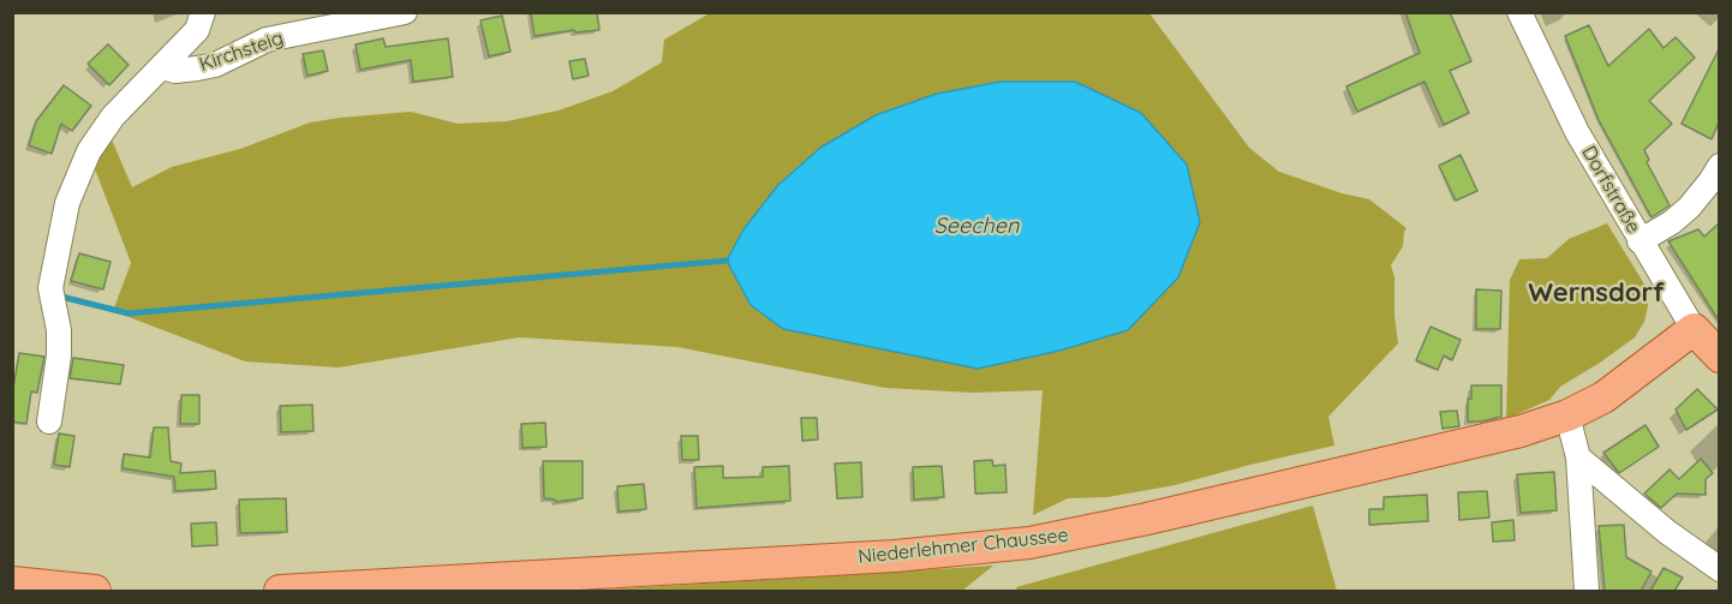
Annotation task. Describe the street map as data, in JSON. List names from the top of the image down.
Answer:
{
  "streets": {
    "main road": ["Dorfstraße", "Niederlehmer Chaussee"],
    "street": ["Kirchsteig"]
  },
  "crossings": [
    ["Dorfstraße", "Niederlehmer Chaussee"]
  ],
  "districts": ["Wernsdorf"],
  "water": ["Seechen"]
}
